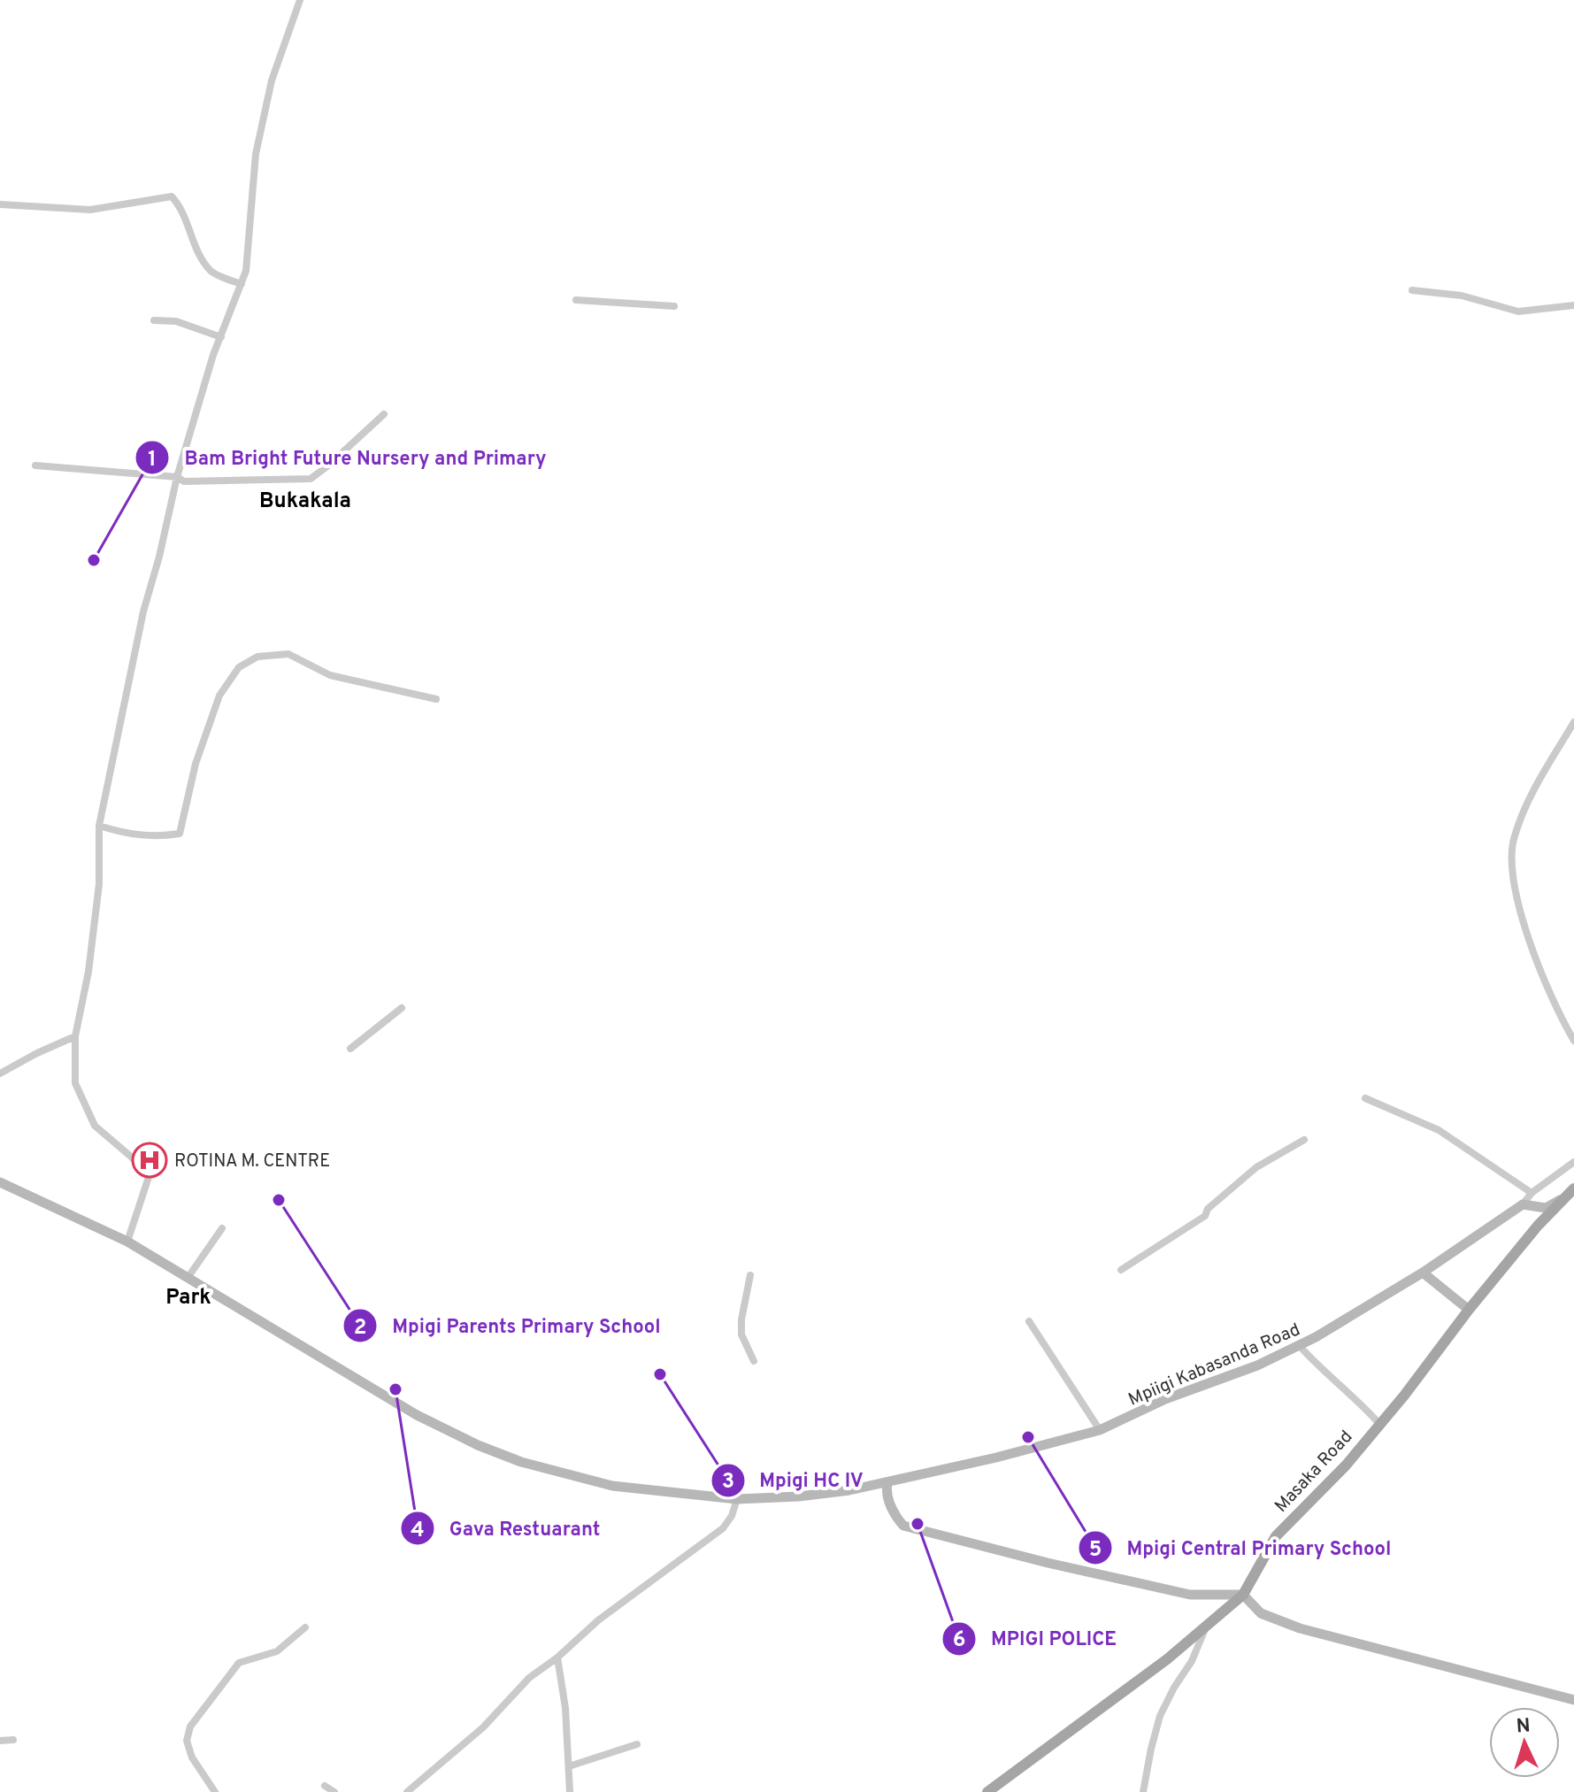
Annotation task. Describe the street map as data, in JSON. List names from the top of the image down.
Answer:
{
  "streets": {
    "main road": ["Mpiigi Kabasanda Road", "Masaka Road"]
  },
  "districts": ["Bukakala", "Park"],
  "places": {
    "other": [
      "Bam Bright Future Nursery and Primary",
      "Mpigi Parents Primary School",
      "Mpigi HC IV",
      "Gava Restuarant",
      "Mpigi Central Primary School",
      "MPIGI POLICE"
    ],
    "hospital": ["ROTINA M. CENTRE"]
  },
  "north": "top"
}
